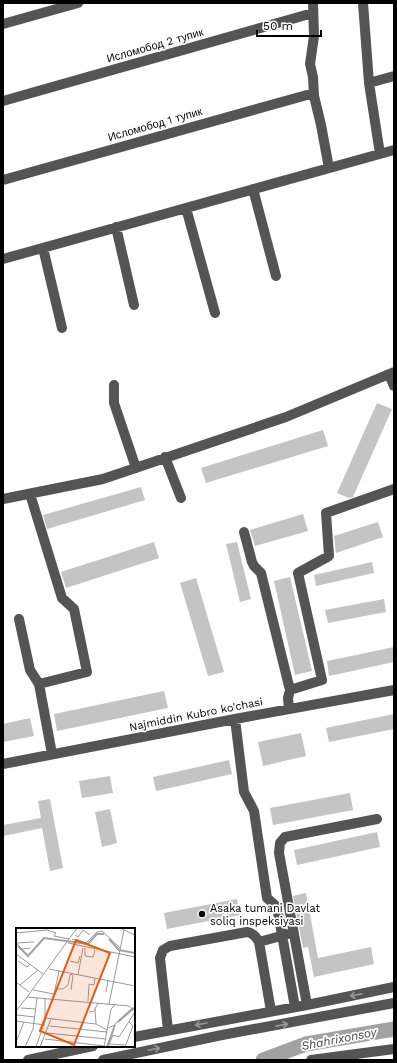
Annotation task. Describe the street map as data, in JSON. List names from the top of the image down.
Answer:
{
  "streets": {
    "street": ["Исломобод 2 тупик", "Исломобод 1 тупик", "Najmiddin Kubro ko'chasi"]
  },
  "water": ["Shahrixonsoy"],
  "places": ["Asaka tumani Davlat soliq inspeksiyasi"],
  "scale_bar": "50 m"
}
